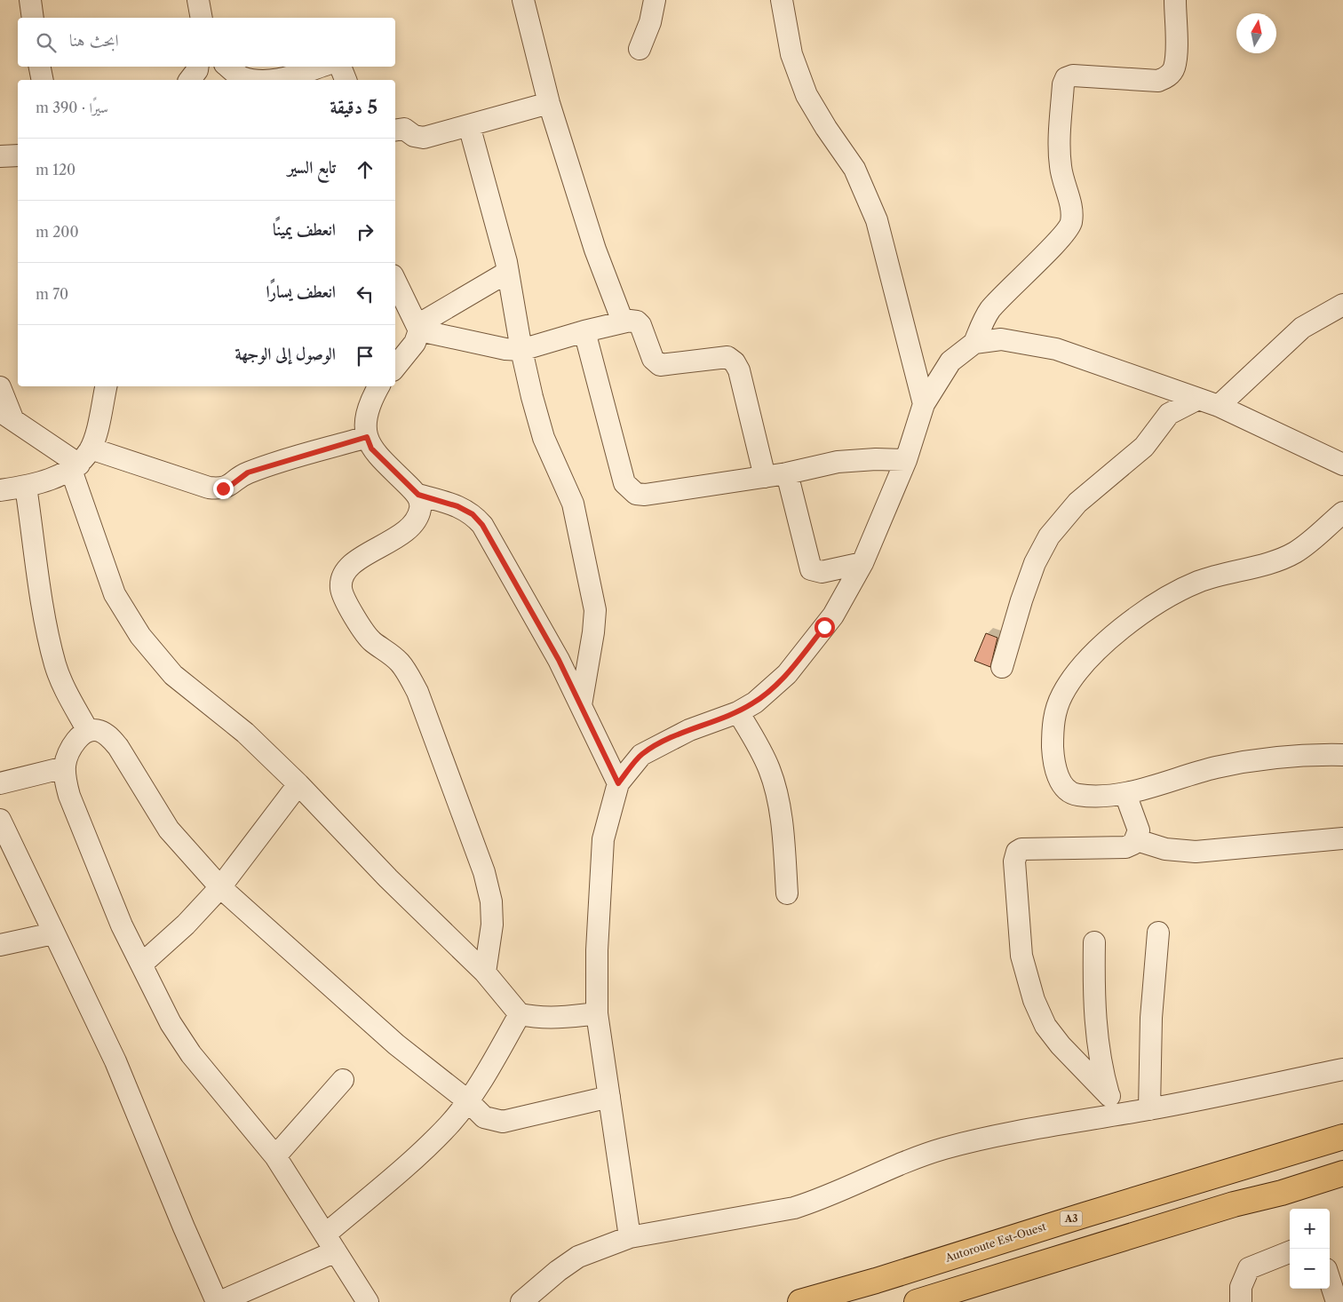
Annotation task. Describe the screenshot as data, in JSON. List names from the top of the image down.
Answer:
{
  "streets": {
    "highway": ["A3", "Autoroute Est-Ouest"]
  },
  "north": "top",
  "page": {
    "search": "ابحث هنا",
    "heading": ["5 دقيقة", "سيرًا · 390 m"],
    "list": [
      ["تابع السير", "120 m"],
      ["انعطف يمينًا", "200 m"],
      ["انعطف يسارًا", "70 m"],
      "الوصول إلى الوجهة"
    ],
    "map_buttons": ["+", "−"]
  }
}
